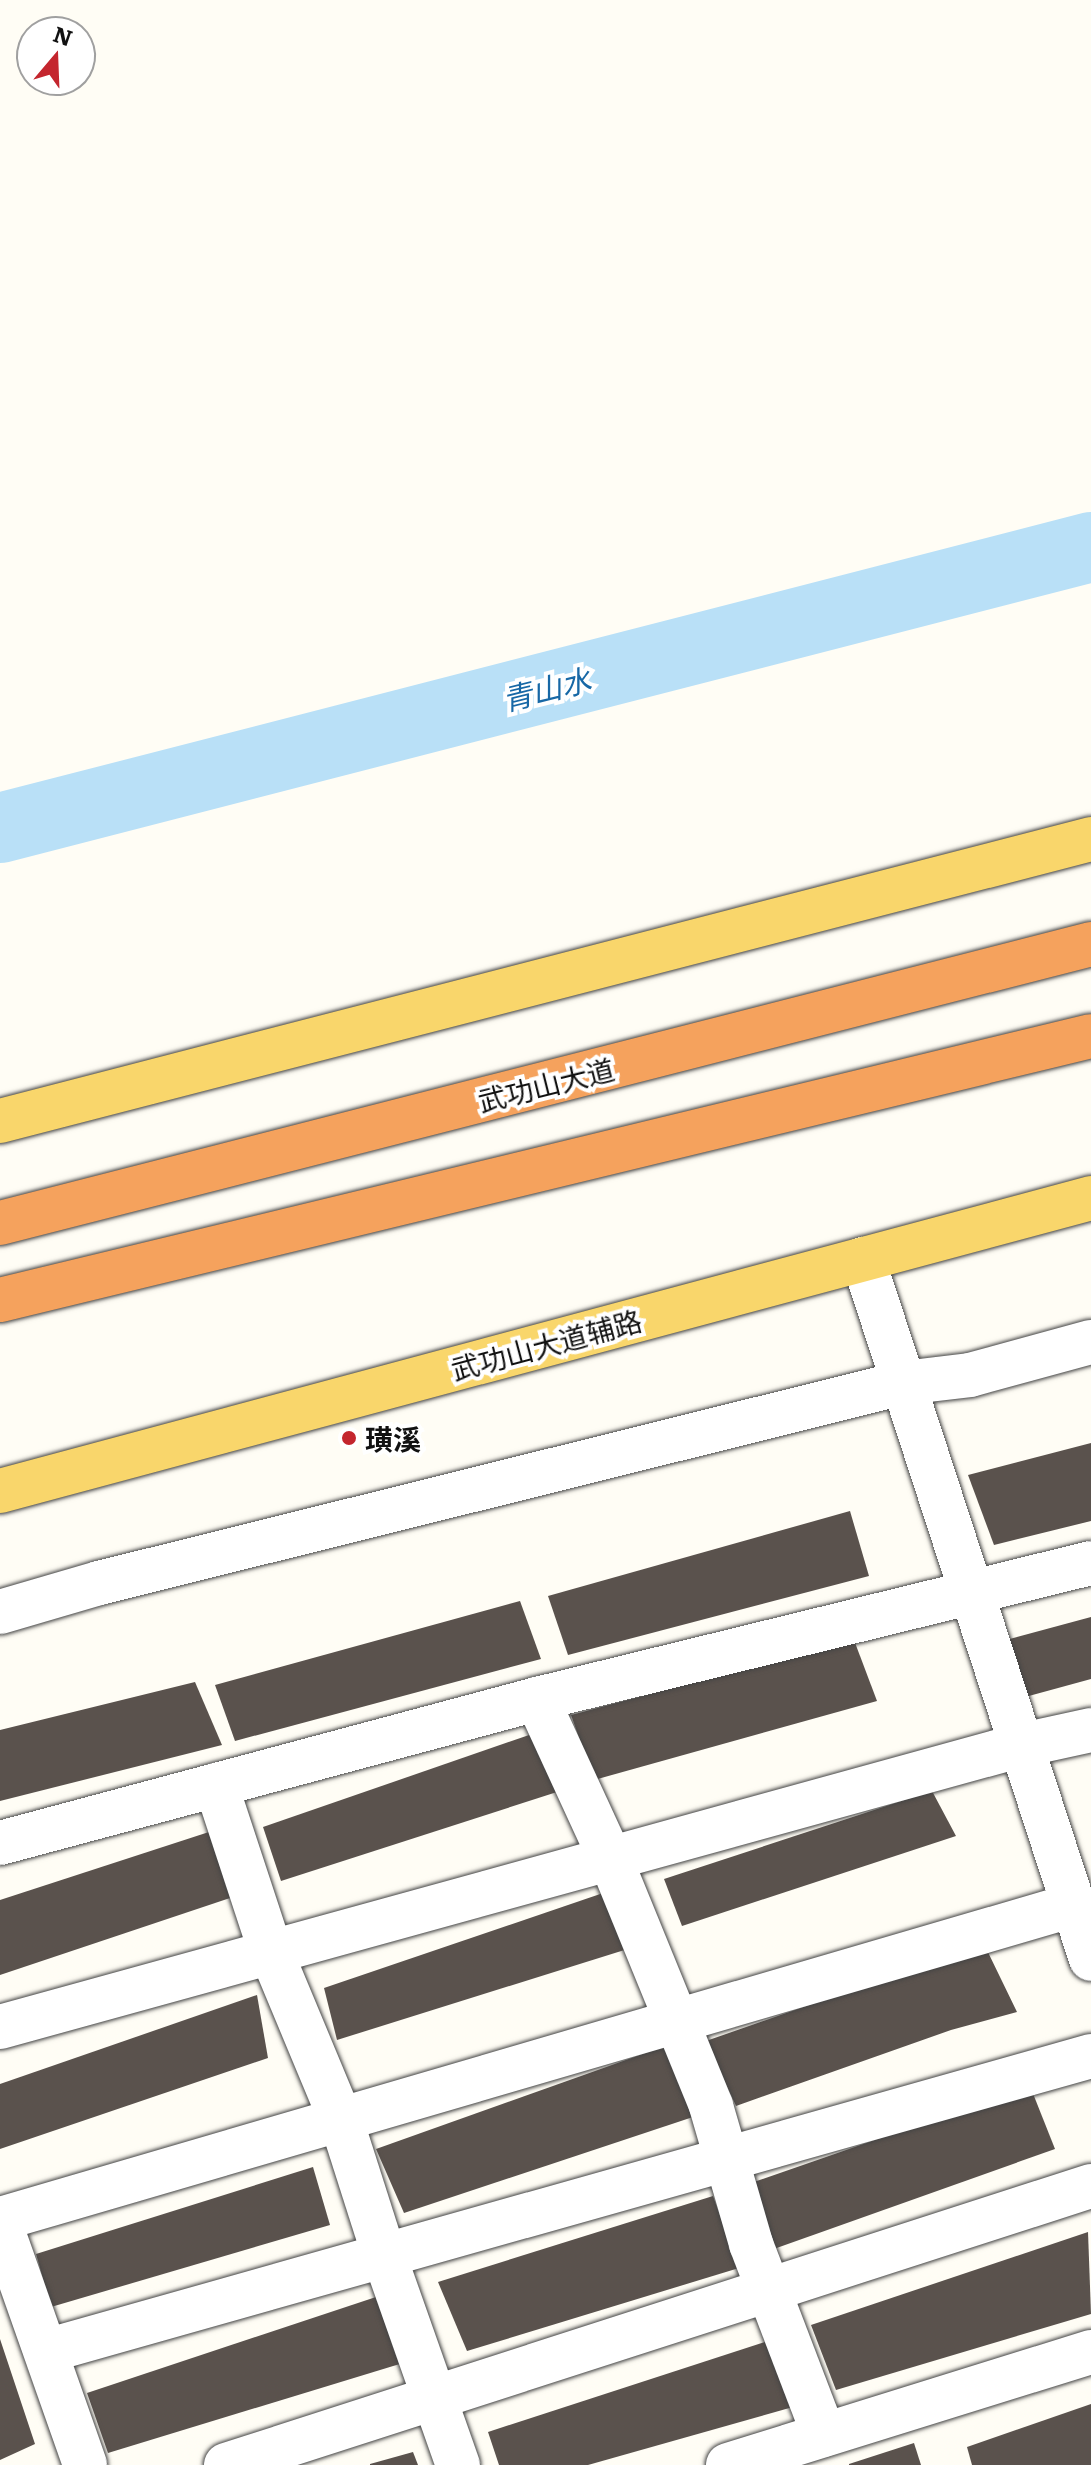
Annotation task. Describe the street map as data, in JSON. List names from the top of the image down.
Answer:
{
  "streets": {
    "highway": ["武功山大道"],
    "main road": ["武功山大道辅路"]
  },
  "water": ["青山水"],
  "places": ["璜溪"],
  "north": "top"
}
